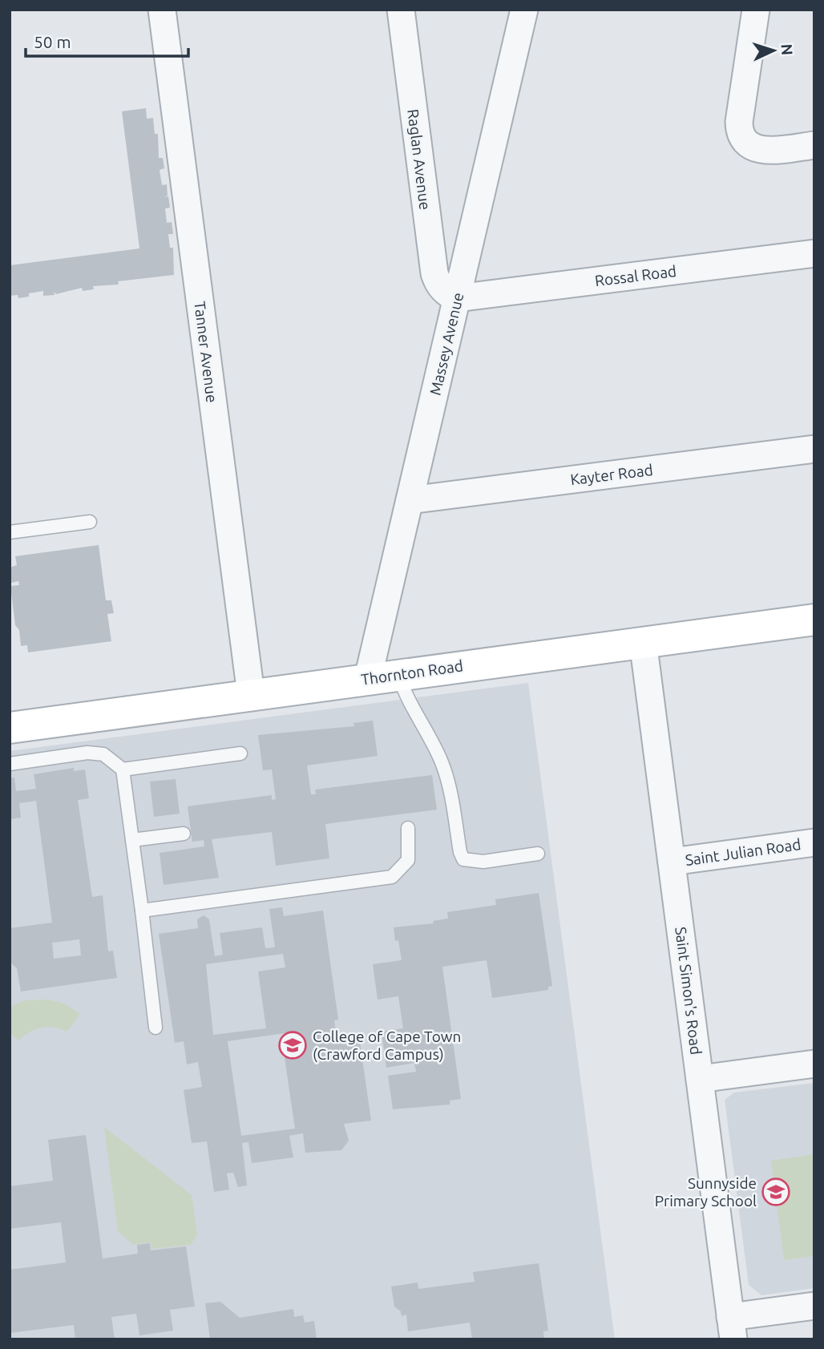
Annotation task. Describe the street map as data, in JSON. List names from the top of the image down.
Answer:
{
  "streets": {
    "street": [
      "Raglan Avenue",
      "Rossal Road",
      "Massey Avenue",
      "Tanner Avenue",
      "Kayter Road",
      "Thornton Road",
      "Saint Julian Road",
      "Saint Simon's Road"
    ]
  },
  "crossings": [
    ["Raglan Avenue", "Rossal Road"],
    ["Raglan Avenue", "Massey Avenue"],
    ["Rossal Road", "Massey Avenue"],
    ["Massey Avenue", "Kayter Road"],
    ["Massey Avenue", "Thornton Road"],
    ["Tanner Avenue", "Thornton Road"],
    ["Thornton Road", "Saint Simon's Road"],
    ["Saint Julian Road", "Saint Simon's Road"]
  ],
  "places": {
    "school or university": ["College of Cape Town (Crawford Campus)", "Sunnyside Primary School"]
  },
  "scale_bar": "50 m",
  "north": "right"
}
